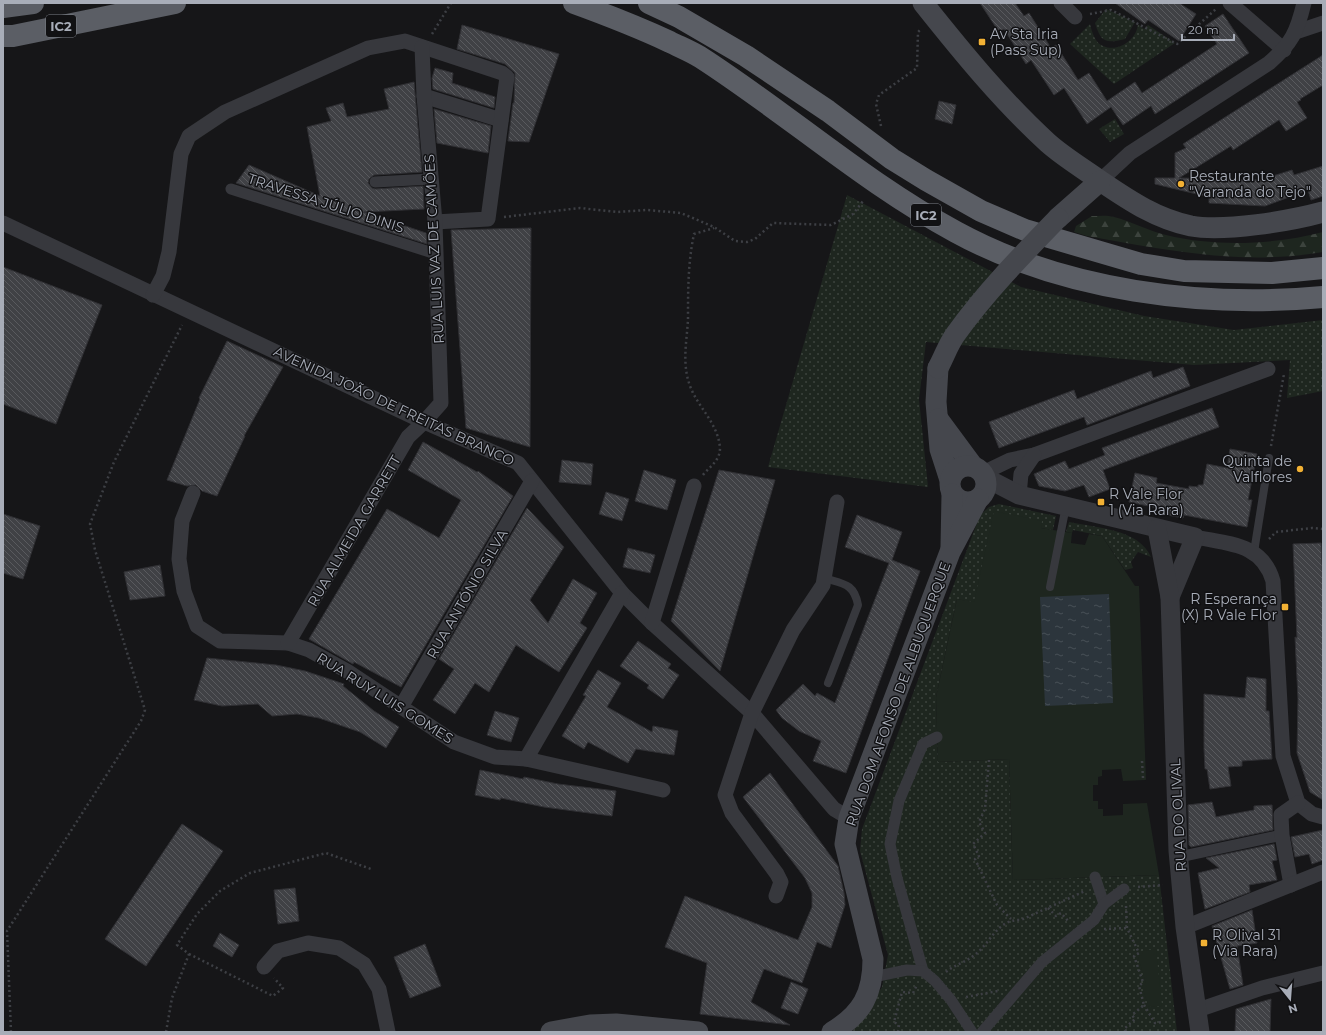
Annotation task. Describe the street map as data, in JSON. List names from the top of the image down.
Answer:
{
  "streets": {
    "highway": ["IC2"],
    "main road": ["RUA DOM AFONSO DE ALBUQUERQUE"],
    "street": [
      "TRAVESSA JÚLIO DINIS",
      "RUA LUIS VAZ DE CAMÕES",
      "AVENIDA JOÃO DE FREITAS BRANCO",
      "RUA ALMEIDA GARRETT",
      "RUA ANTÓNIO SILVA",
      "RUA RUY LUIS GOMES",
      "RUA DO OLIVAL"
    ]
  },
  "crossings": [
    ["TRAVESSA JÚLIO DINIS", "RUA LUIS VAZ DE CAMÕES"],
    ["RUA LUIS VAZ DE CAMÕES", "AVENIDA JOÃO DE FREITAS BRANCO"],
    ["RUA LUIS VAZ DE CAMÕES", "RUA ALMEIDA GARRETT"],
    ["AVENIDA JOÃO DE FREITAS BRANCO", "RUA ALMEIDA GARRETT"],
    ["AVENIDA JOÃO DE FREITAS BRANCO", "RUA ANTÓNIO SILVA"],
    ["AVENIDA JOÃO DE FREITAS BRANCO", "RUA DOM AFONSO DE ALBUQUERQUE"],
    ["RUA ALMEIDA GARRETT", "RUA RUY LUIS GOMES"],
    ["RUA ANTÓNIO SILVA", "RUA RUY LUIS GOMES"]
  ],
  "places": {
    "transit": [
      "Av Sta Iria (Pass Sup)",
      "R Vale Flor 1 (Via Rara)",
      "R Esperança (X) R Vale Flor",
      "R Olival 31 (Via Rara)"
    ],
    "other": ["Restaurante \"Varanda do Tejo\"", "Quinta de Valflores"]
  },
  "scale_bar": "20 m",
  "north": "bottom"
}
